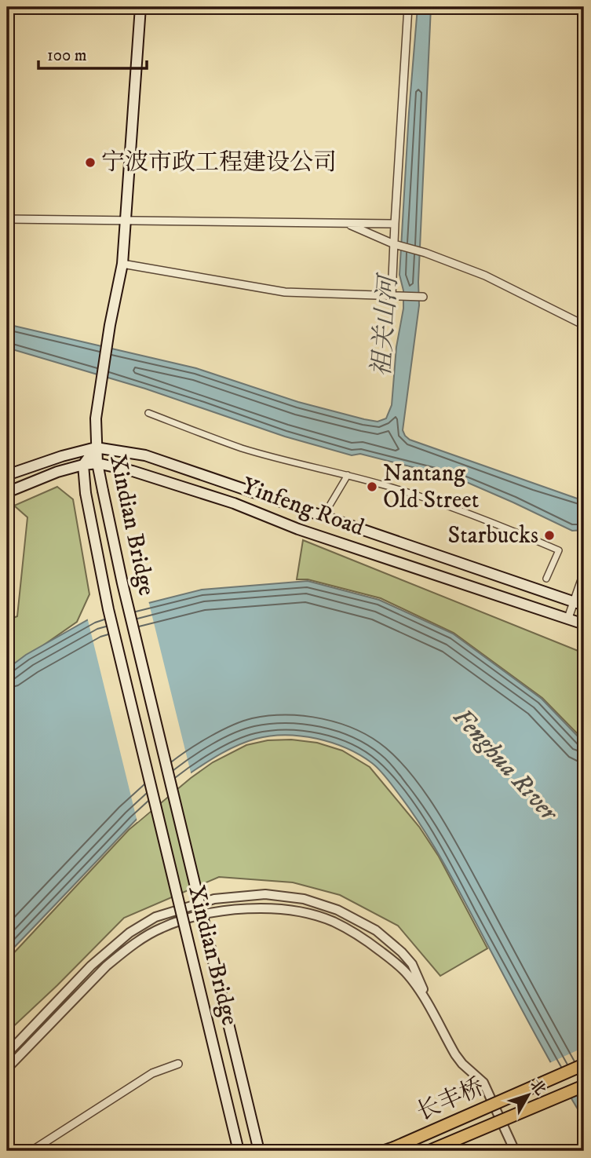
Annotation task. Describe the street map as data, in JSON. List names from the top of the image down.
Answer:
{
  "streets": {
    "main road": ["Yinfeng Road", "Xindian Bridge", "长丰桥"]
  },
  "crossings": [
    ["Yinfeng Road", "Xindian Bridge"]
  ],
  "water": ["祖关山河", "Fenghua Rıver"],
  "places": ["宁波市政工程建设公司", "Nantang Old Street", "Starbucks"],
  "scale_bar": "100 m",
  "north": "top right"
}
